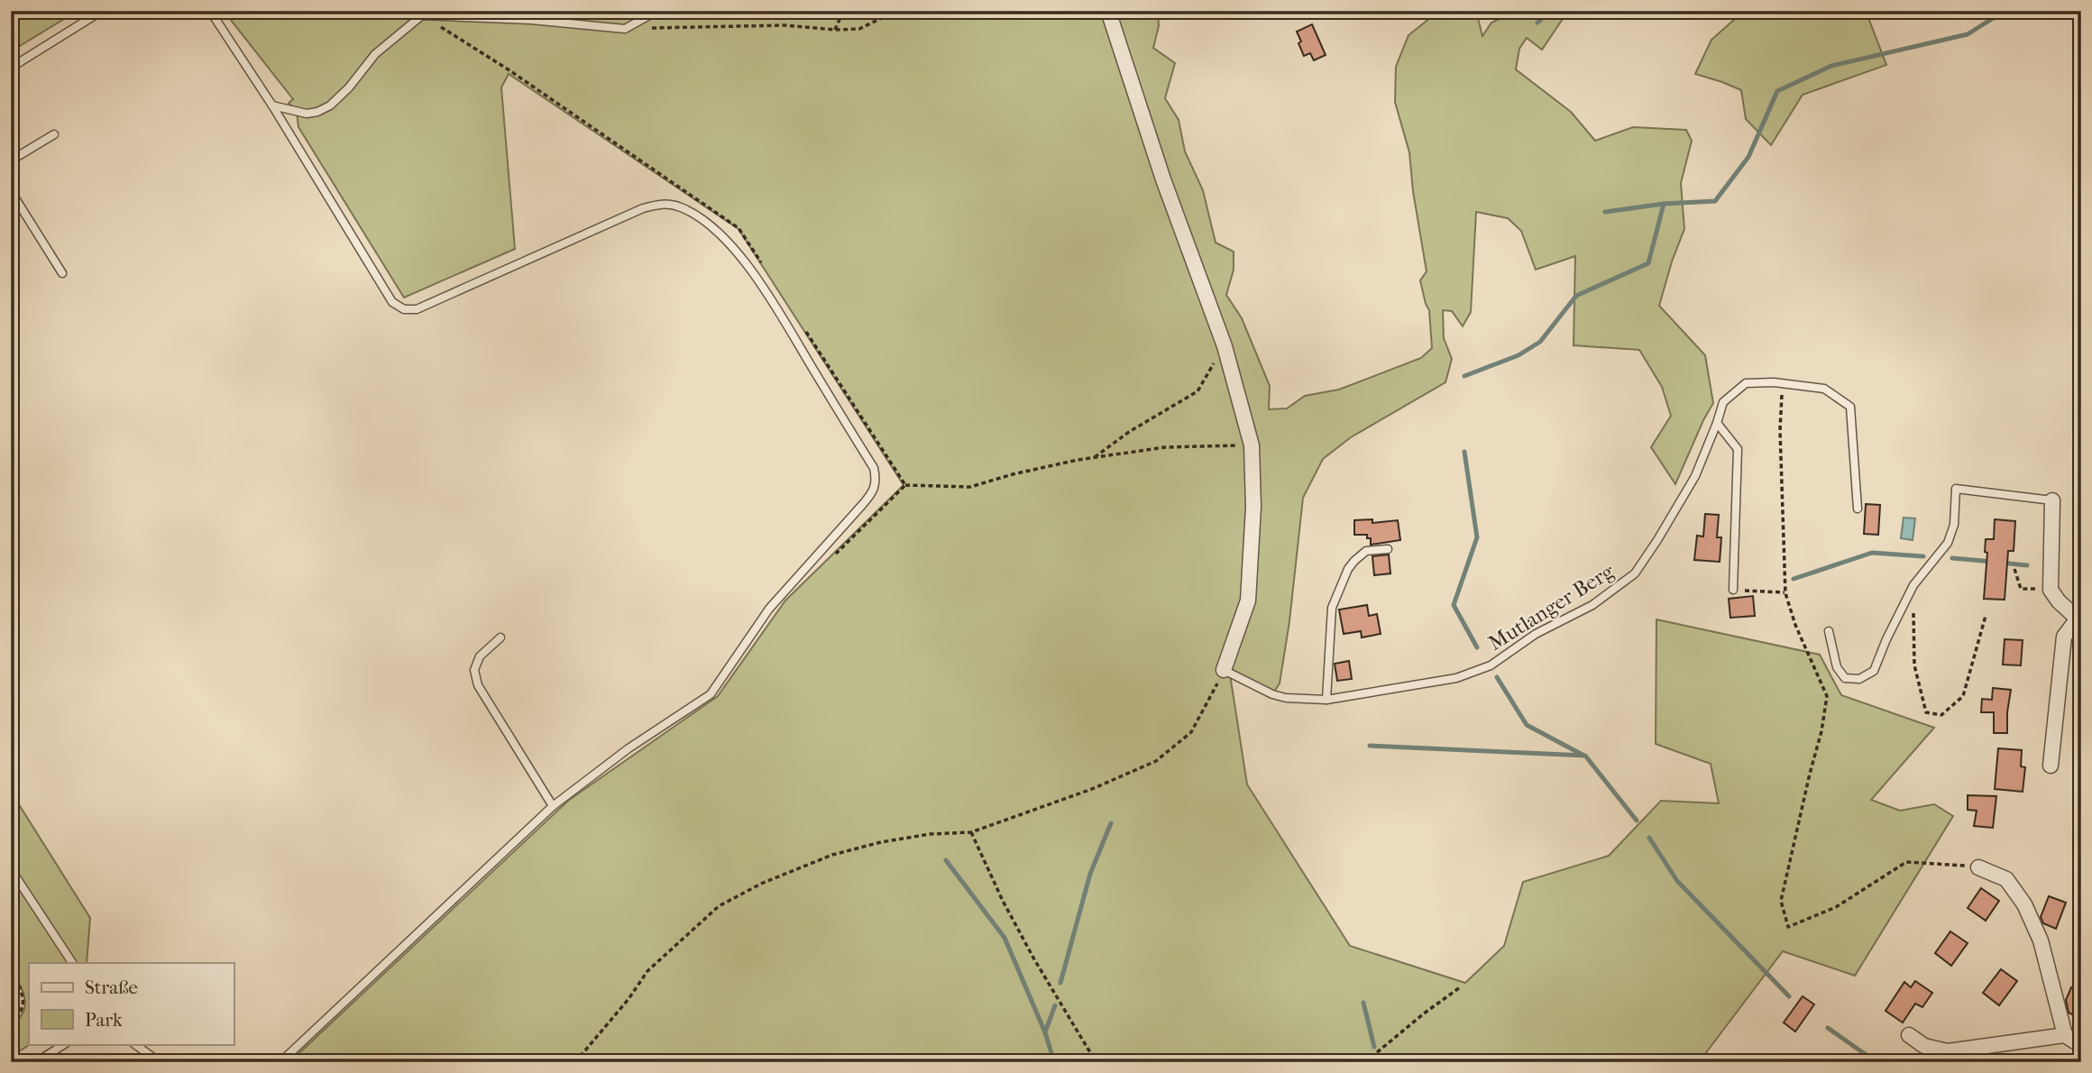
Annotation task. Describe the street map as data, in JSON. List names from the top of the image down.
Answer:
{
  "streets": {
    "lane": ["Mutlanger Berg"]
  },
  "legend": ["Straße", "Park"]
}
